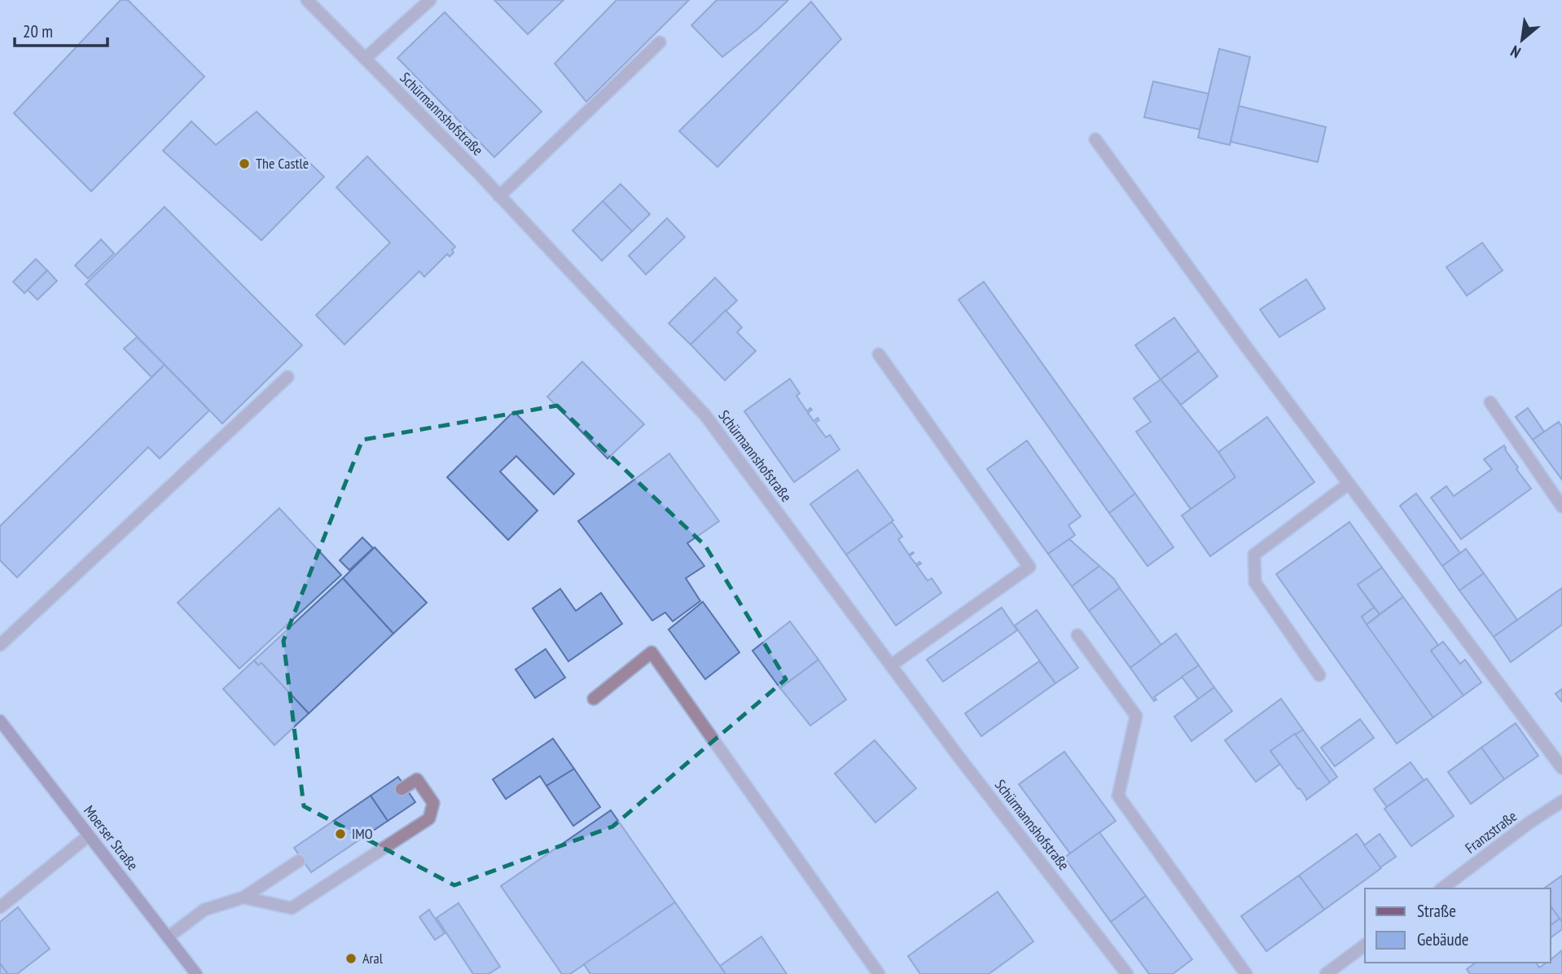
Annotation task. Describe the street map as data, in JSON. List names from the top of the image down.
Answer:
{
  "streets": {
    "street": ["Schürmannshofstraße", "Franzstraße", "Moerser Straße"]
  },
  "places": ["The Castle", "IMO", "Aral"],
  "legend": ["Straße", "Gebäude"],
  "scale_bar": "20 m",
  "north": "bottom left"
}
